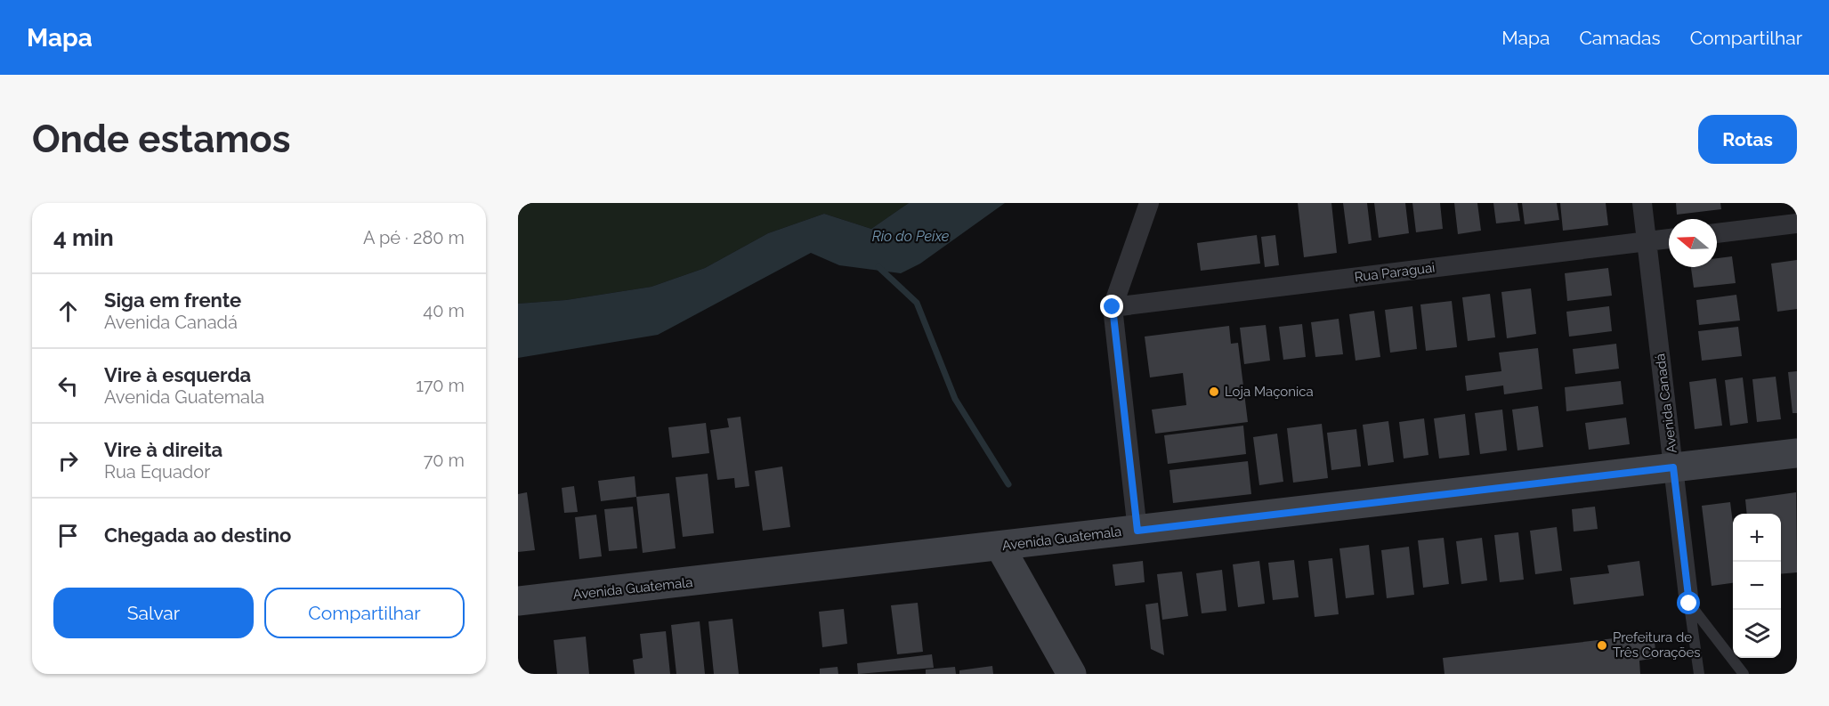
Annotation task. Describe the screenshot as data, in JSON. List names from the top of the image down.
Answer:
{
  "streets": {
    "street": ["Rua Paraguai", "Avenida Canadá", "Avenida Guatemala"]
  },
  "crossings": [
    ["Rua Paraguai", "Avenida Canadá"],
    ["Avenida Canadá", "Avenida Guatemala"]
  ],
  "water": ["Rio do Peixe"],
  "places": ["Loja Maçonica", "Prefeitura de Três Corações"],
  "north": "left",
  "page": {
    "header": "Mapa",
    "nav": ["Mapa", "Camadas", "Compartilhar"],
    "buttons": [
      "Rotas",
      ["Salvar", "Compartilhar"]
    ],
    "title": "Onde estamos",
    "heading": ["4 min", "A pé · 280 m"],
    "list": [
      ["Siga em frente", "Avenida Canadá", "40 m"],
      ["Vire à esquerda", "Avenida Guatemala", "170 m"],
      ["Vire à direita", "Rua Equador", "70 m"],
      "Chegada ao destino"
    ],
    "map_buttons": ["+", "−"]
  }
}
